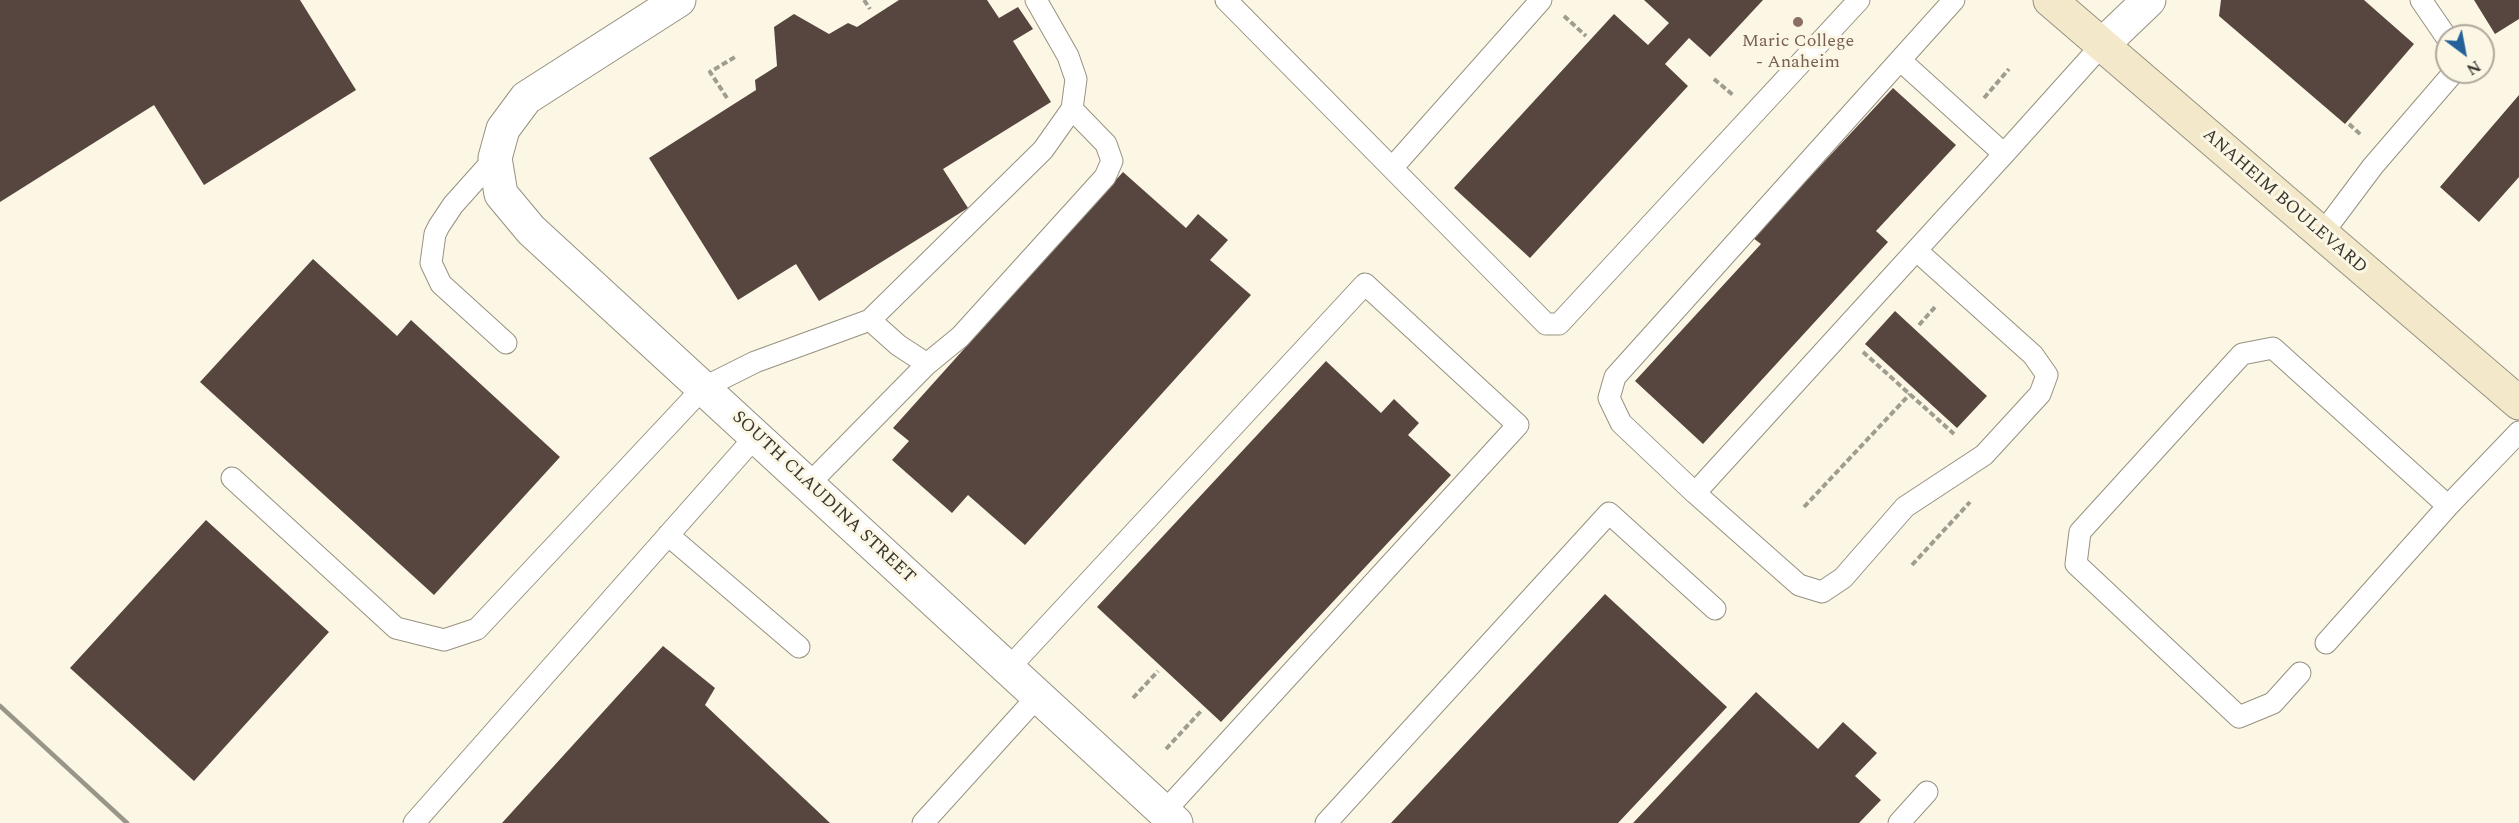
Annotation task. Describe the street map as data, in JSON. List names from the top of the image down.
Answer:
{
  "streets": {
    "main road": ["ANAHEIM BOULEVARD"],
    "street": ["SOUTH CLAUDINA STREET"]
  },
  "places": ["Maric College - Anaheim"],
  "north": "bottom right"
}
